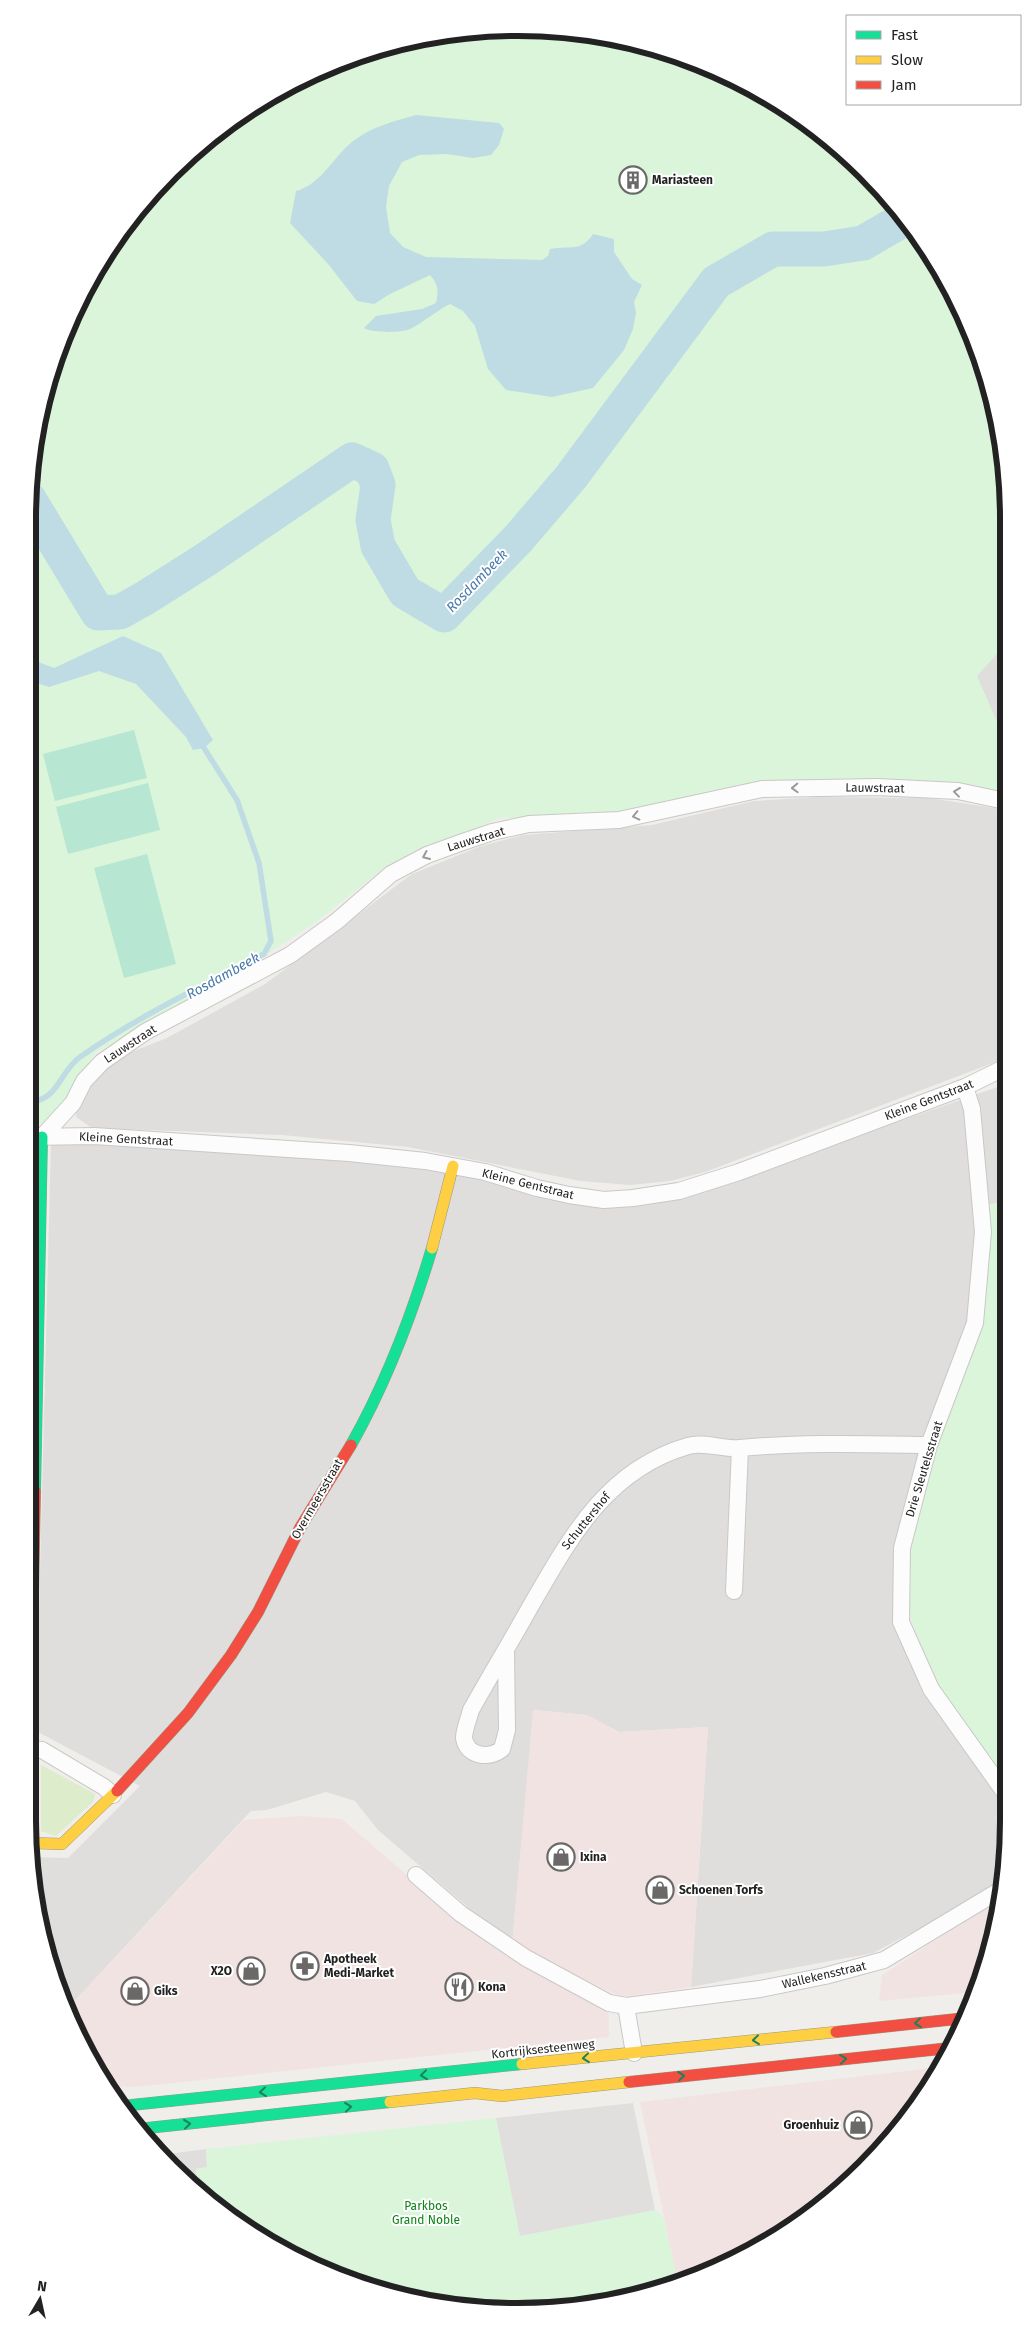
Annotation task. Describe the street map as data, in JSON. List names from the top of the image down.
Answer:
{
  "streets": {
    "main road": ["Overmeersstraat", "Kortrijksesteenweg"],
    "street": [
      "Lauwstraat",
      "Kleine Gentstraat",
      "Drie Sleutelsstraat",
      "Schuttershof",
      "Wallekensstraat"
    ]
  },
  "crossings": [
    ["Kleine Gentstraat", "Drie Sleutelsstraat"],
    ["Kleine Gentstraat", "Overmeersstraat"],
    ["Drie Sleutelsstraat", "Schuttershof"]
  ],
  "one_way": ["Lauwstraat"],
  "water": ["Rosdambeek"],
  "parks": ["Parkbos Grand Noble"],
  "places": {
    "building": ["Mariasteen"],
    "shop": [
      "Ixina",
      "Schoenen Torfs",
      "X2O",
      "Giks",
      "Groenhuiz"
    ],
    "pharmacy": ["Apotheek Medi-Market"],
    "restaurant": ["Kona"]
  },
  "legend": ["Fast", "Slow", "Jam"],
  "north": "top"
}
